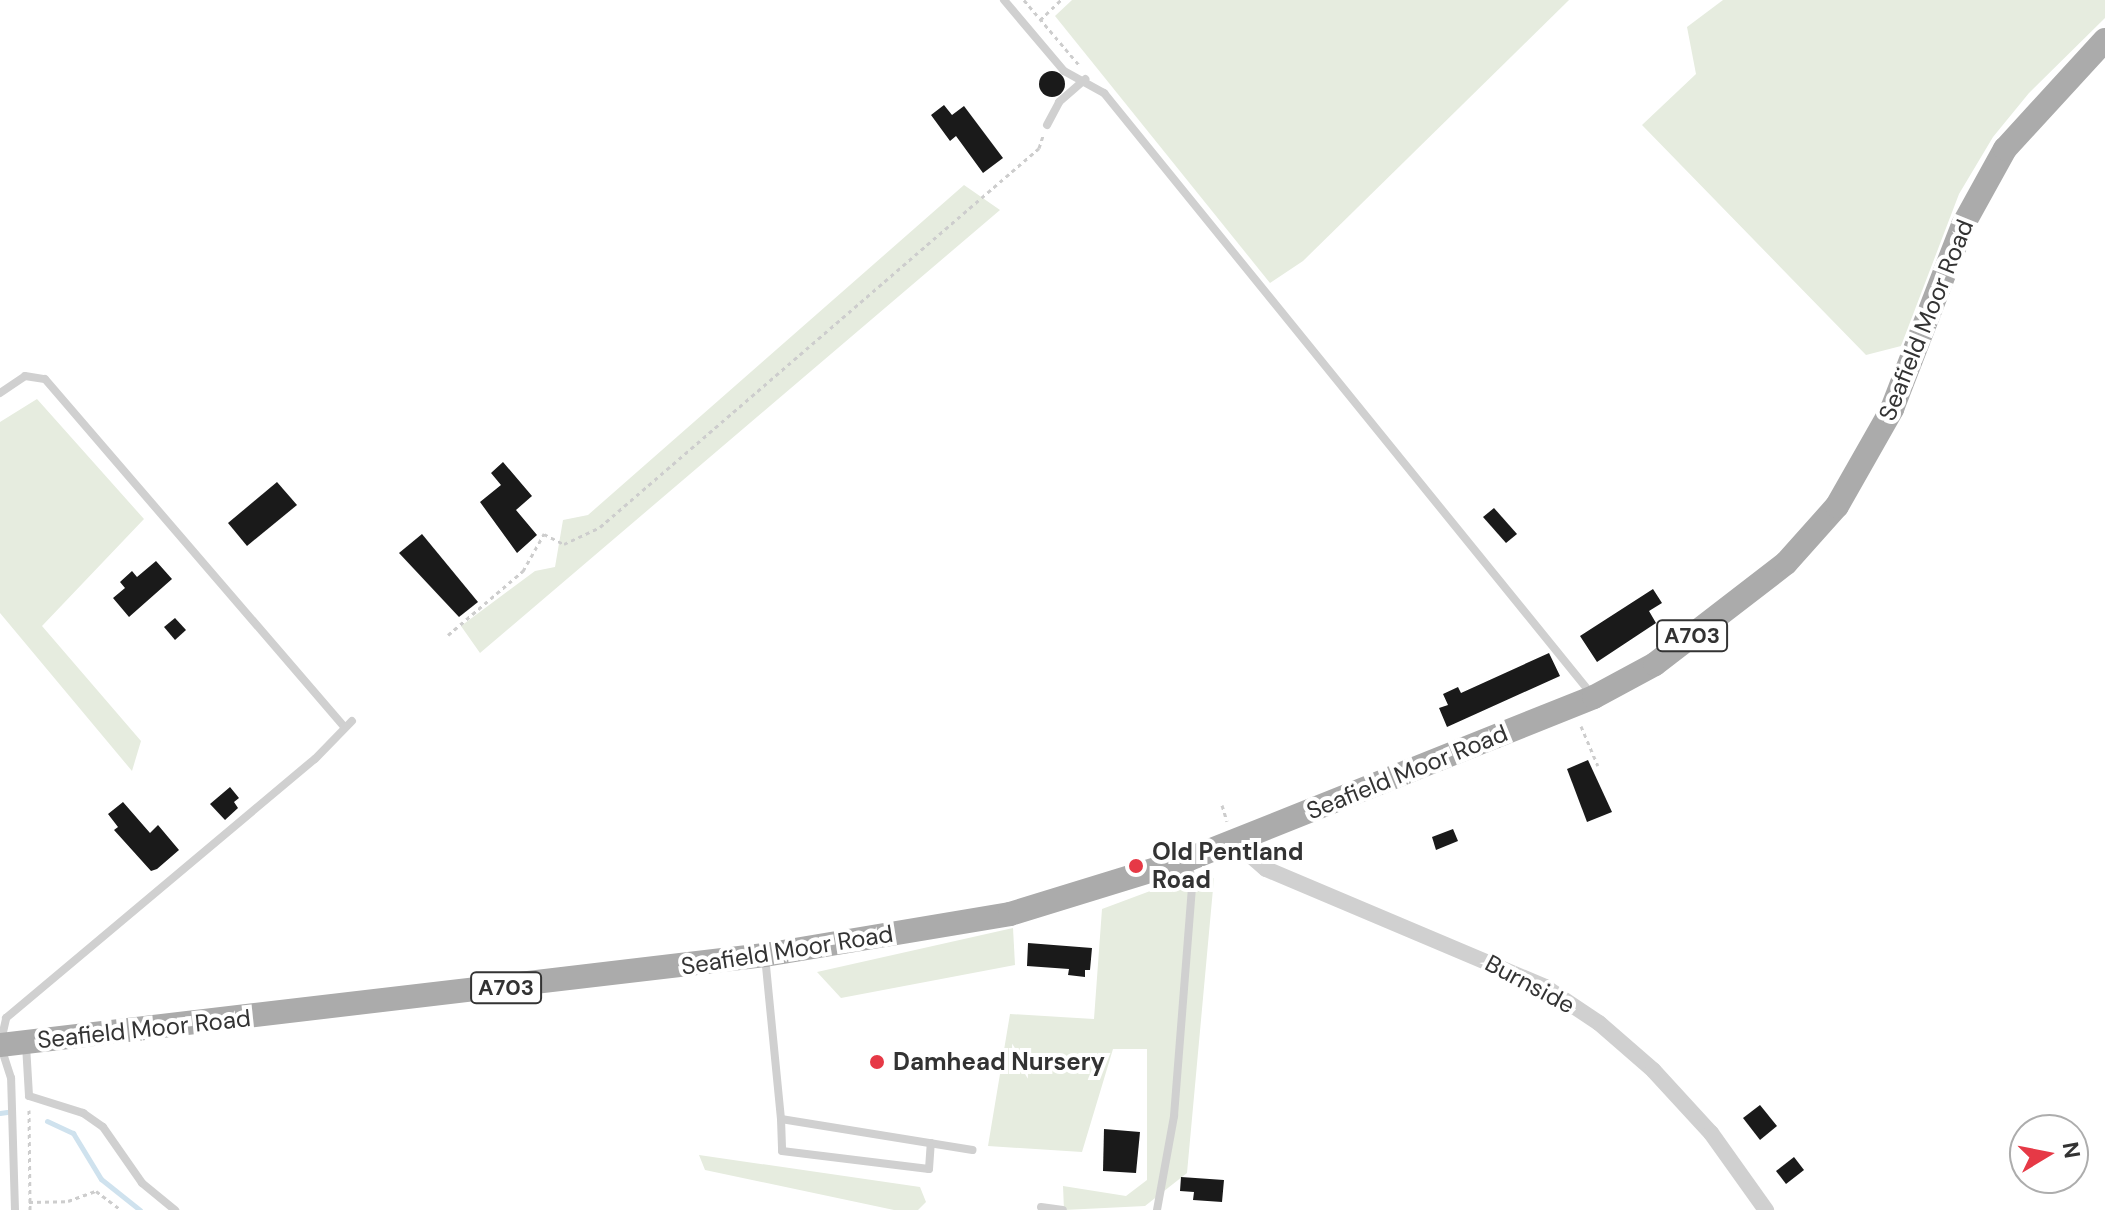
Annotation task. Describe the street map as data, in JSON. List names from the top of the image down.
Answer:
{
  "streets": {
    "main road": ["Seafield Moor Road", "A703"],
    "street": ["Burnside"]
  },
  "crossings": [
    ["Seafield Moor Road", "Burnside"]
  ],
  "places": ["Old Pentland Road", "Damhead Nursery"],
  "north": "right"
}
